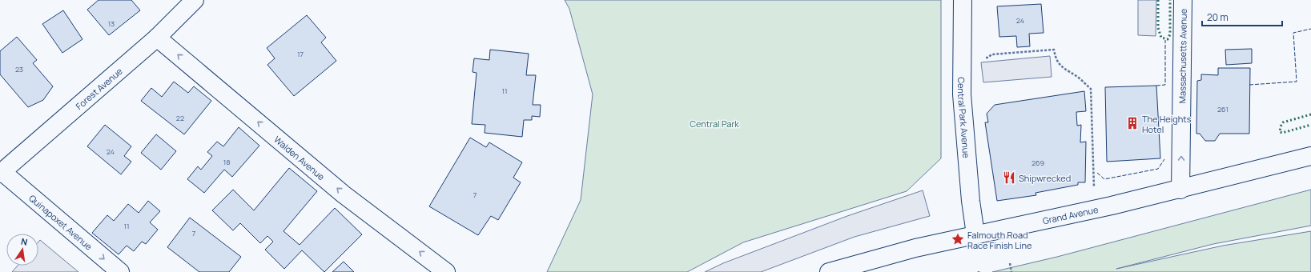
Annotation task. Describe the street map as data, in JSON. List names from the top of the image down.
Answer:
{
  "streets": {
    "street": [
      "Massachusetts Avenue",
      "Forest Avenue",
      "Central Park Avenue",
      "Walden Avenue",
      "Grand Avenue",
      "Quinapoxet Avenue"
    ]
  },
  "crossings": [
    ["Massachusetts Avenue", "Grand Avenue"],
    ["Forest Avenue", "Walden Avenue"],
    ["Forest Avenue", "Quinapoxet Avenue"],
    ["Central Park Avenue", "Grand Avenue"]
  ],
  "one_way": ["Massachusetts Avenue", "Walden Avenue", "Quinapoxet Avenue"],
  "parks": ["Central Park"],
  "places": {
    "building": ["The Heights Hotel"],
    "restaurant": ["Shipwrecked"],
    "place": ["Falmouth Road Race Finish Line"]
  },
  "house_numbers": [
    "24",
    "13",
    "17",
    "23",
    "11",
    "261",
    "22",
    "24",
    "18",
    "269",
    "7",
    "11",
    "7"
  ],
  "scale_bar": "20 m",
  "north": "top"
}
